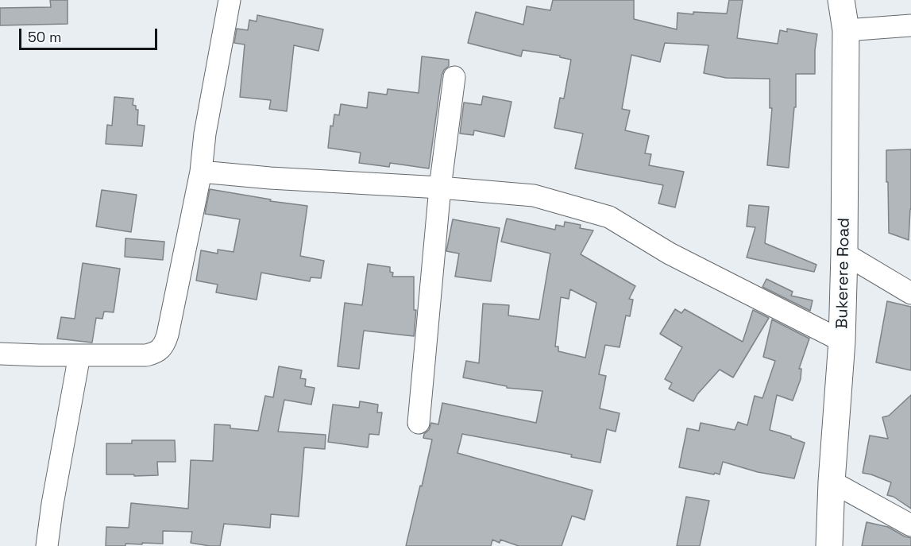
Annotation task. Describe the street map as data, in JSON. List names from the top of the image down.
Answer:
{
  "streets": {
    "main road": ["Bukerere Road"]
  },
  "scale_bar": "50 m"
}
